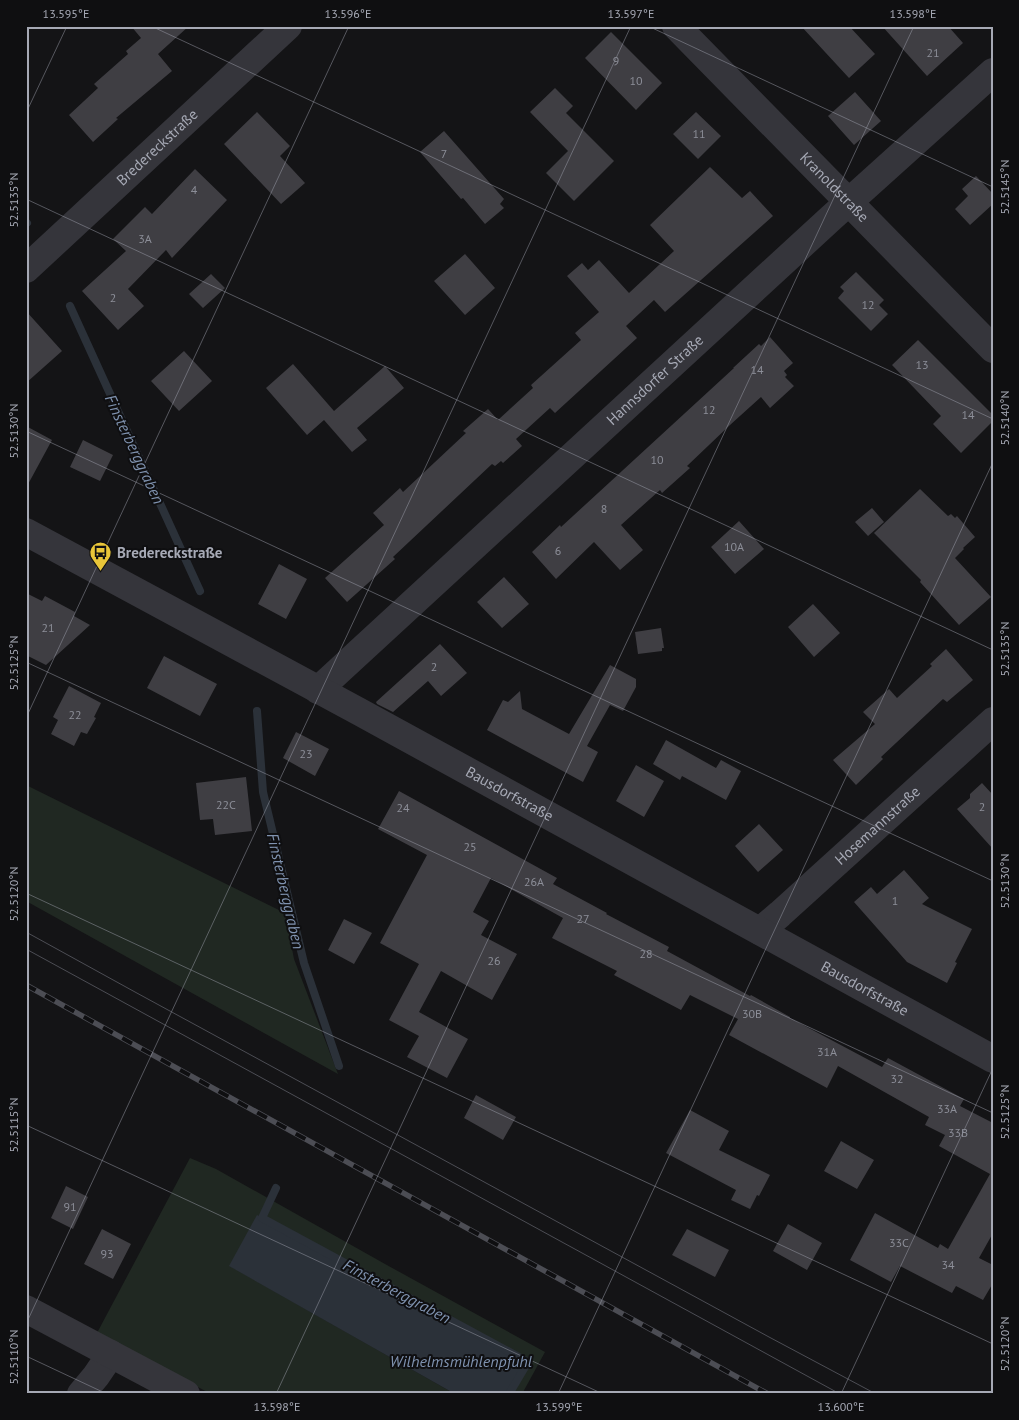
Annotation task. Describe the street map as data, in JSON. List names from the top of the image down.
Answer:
{
  "streets": {
    "street": [
      "Bredereckstraße",
      "Kranoldstraße",
      "Hannsdorfer Straße",
      "Bausdorfstraße",
      "Hosemannstraße"
    ]
  },
  "crossings": [
    ["Kranoldstraße", "Hannsdorfer Straße"],
    ["Hannsdorfer Straße", "Bausdorfstraße"],
    ["Bausdorfstraße", "Hosemannstraße"]
  ],
  "water": ["Finsterberggraben", "Wilhelmsmühlenpfuhl"],
  "places": {
    "bus stop": ["Bredereckstraße"]
  },
  "house_numbers": [
    "21",
    "9",
    "10",
    "11",
    "7",
    "4",
    "3A",
    "2",
    "12",
    "13",
    "14",
    "12",
    "14",
    "10",
    "8",
    "10A",
    "6",
    "21",
    "2",
    "22",
    "23",
    "22C",
    "2",
    "24",
    "25",
    "26A",
    "1",
    "27",
    "28",
    "26",
    "30B",
    "31A",
    "32",
    "33A",
    "33B",
    "91",
    "33C",
    "93",
    "34"
  ],
  "coordinates": [
    "13.595°E",
    "13.596°E",
    "13.597°E",
    "13.598°E",
    "52.5145°N",
    "52.5135°N",
    "52.5140°N",
    "52.5130°N",
    "52.5125°N",
    "52.5120°N",
    "52.5115°N",
    "52.5110°N",
    "13.599°E",
    "13.600°E"
  ]
}
